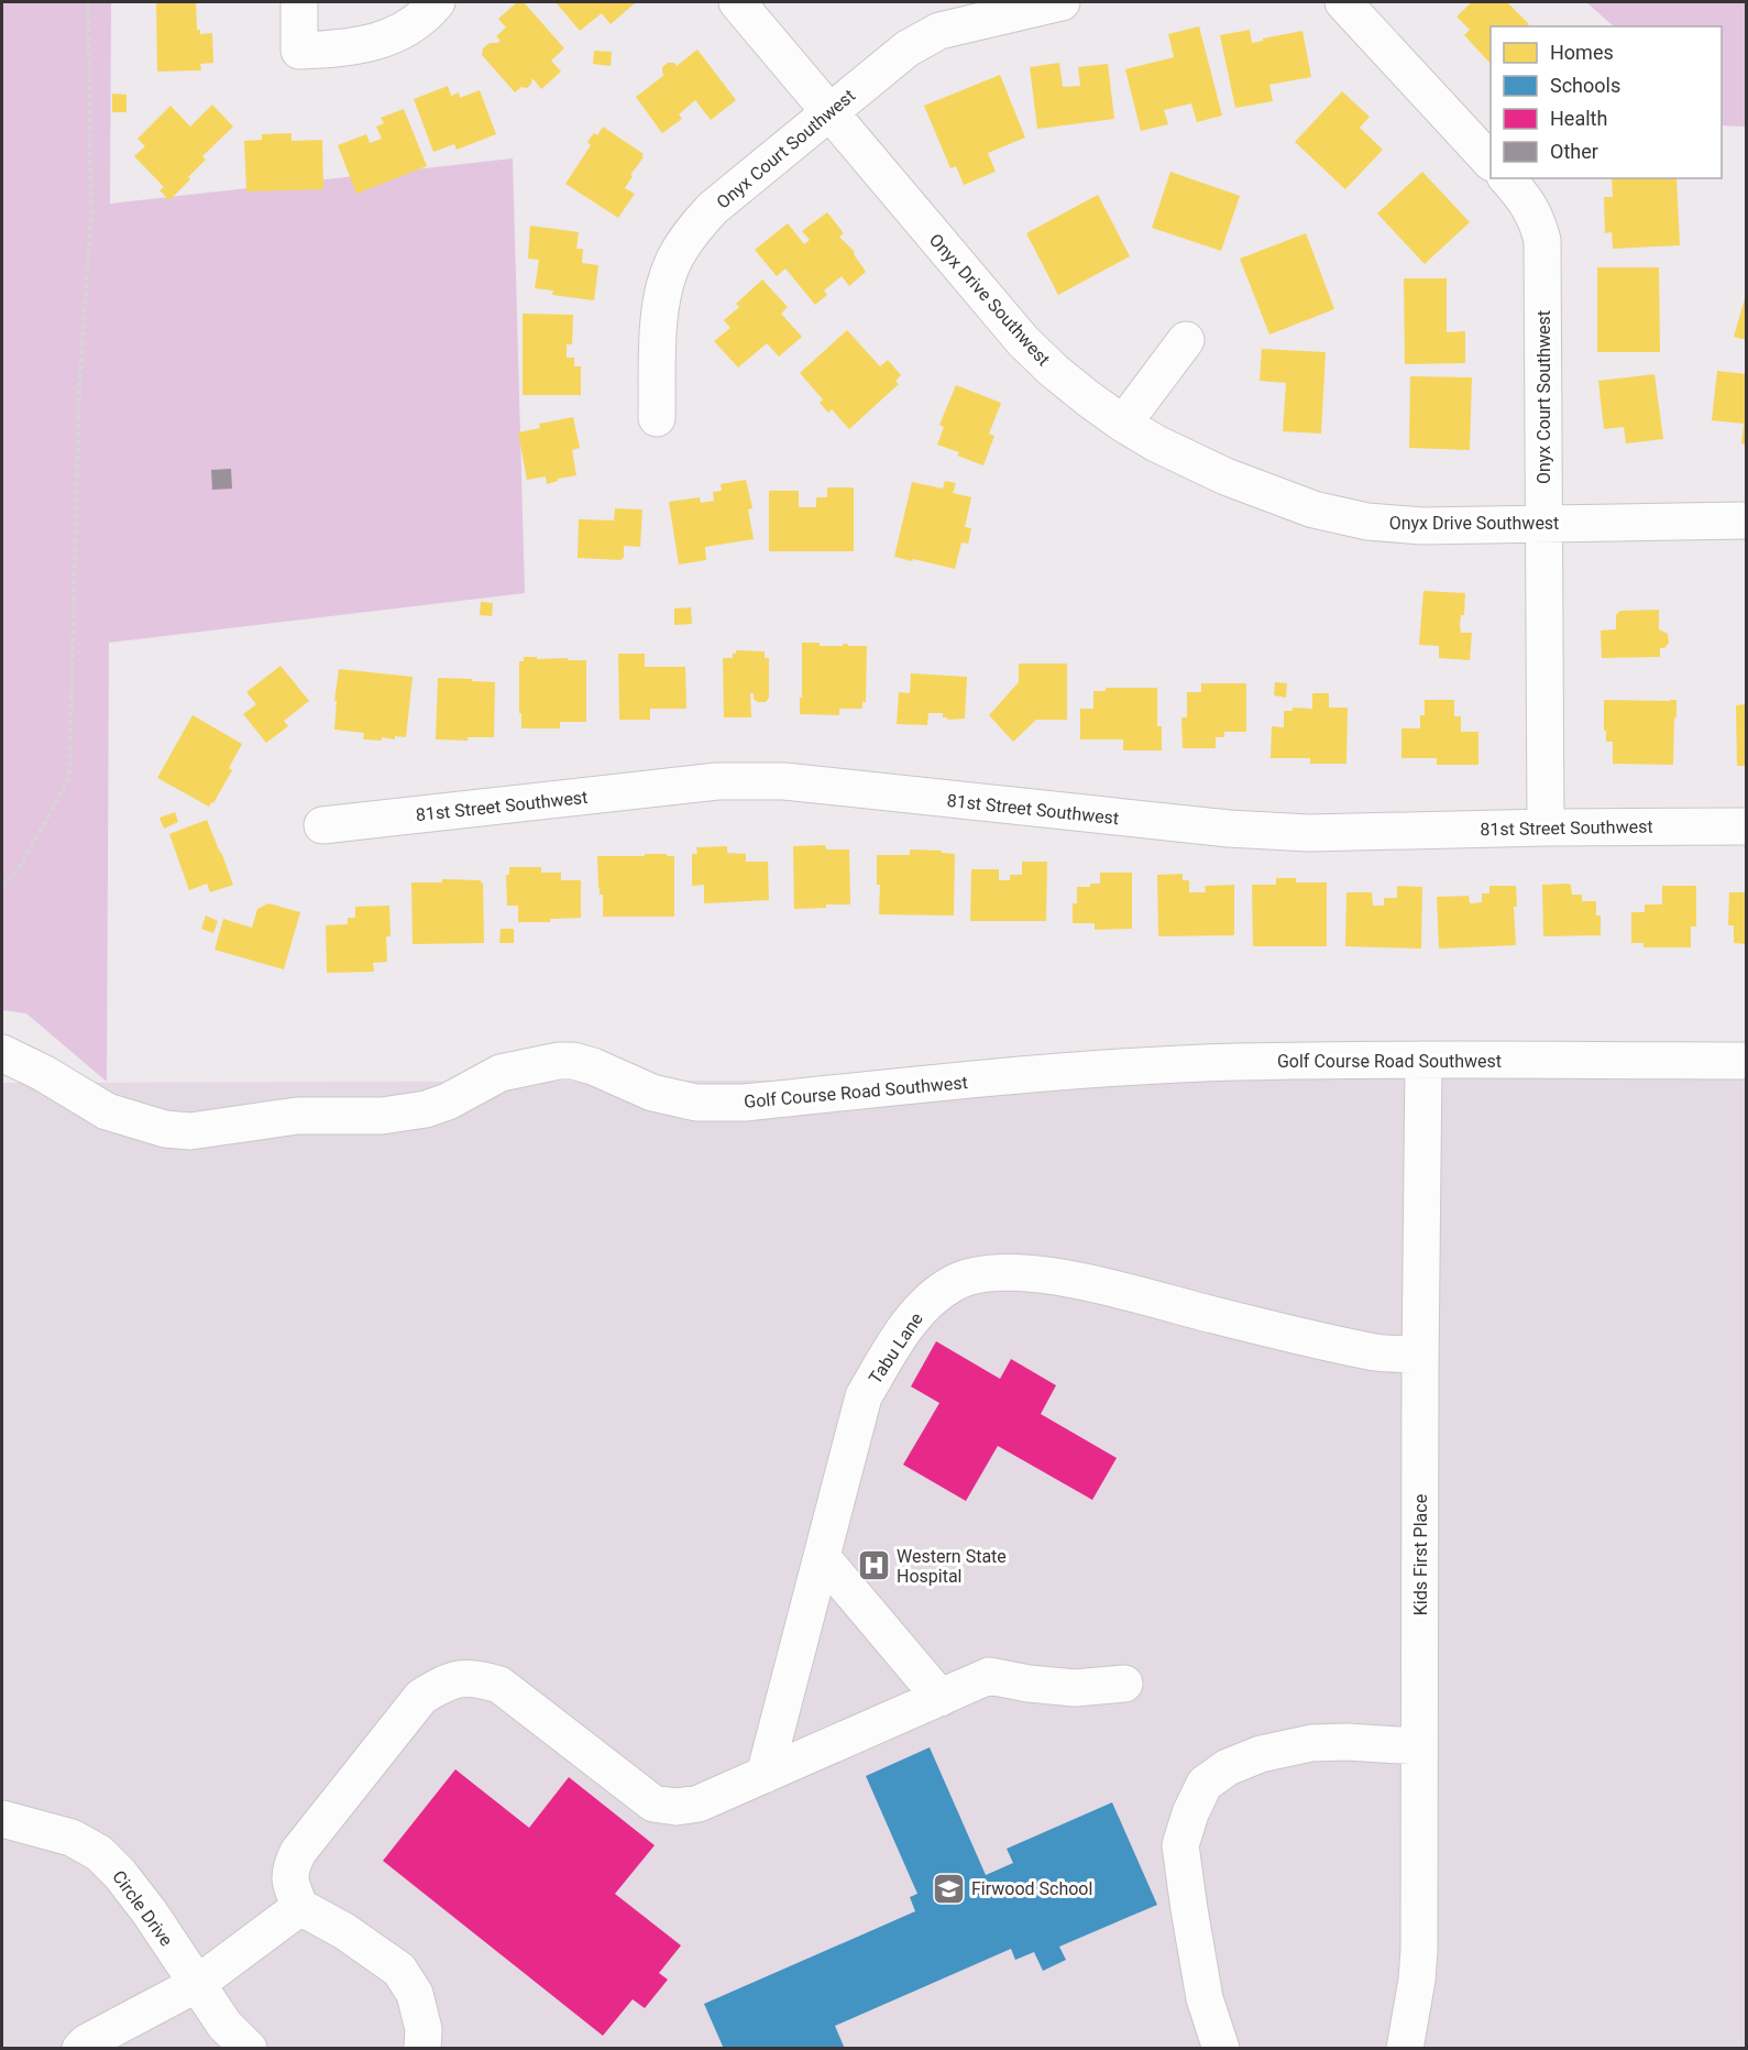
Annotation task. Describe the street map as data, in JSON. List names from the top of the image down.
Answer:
{
  "streets": {
    "street": [
      "Onyx Court Southwest",
      "Onyx Drive Southwest",
      "81st Street Southwest",
      "Golf Course Road Southwest",
      "Tabu Lane",
      "Kids First Place",
      "Circle Drive"
    ]
  },
  "crossings": [
    ["Onyx Court Southwest", "Onyx Drive Southwest"],
    ["Onyx Court Southwest", "81st Street Southwest"],
    ["Golf Course Road Southwest", "Kids First Place"],
    ["Tabu Lane", "Kids First Place"]
  ],
  "places": {
    "hospital": ["Western State Hospital"],
    "school or university": ["Firwood School"]
  },
  "legend": [
    "Homes",
    "Schools",
    "Health",
    "Other"
  ]
}
